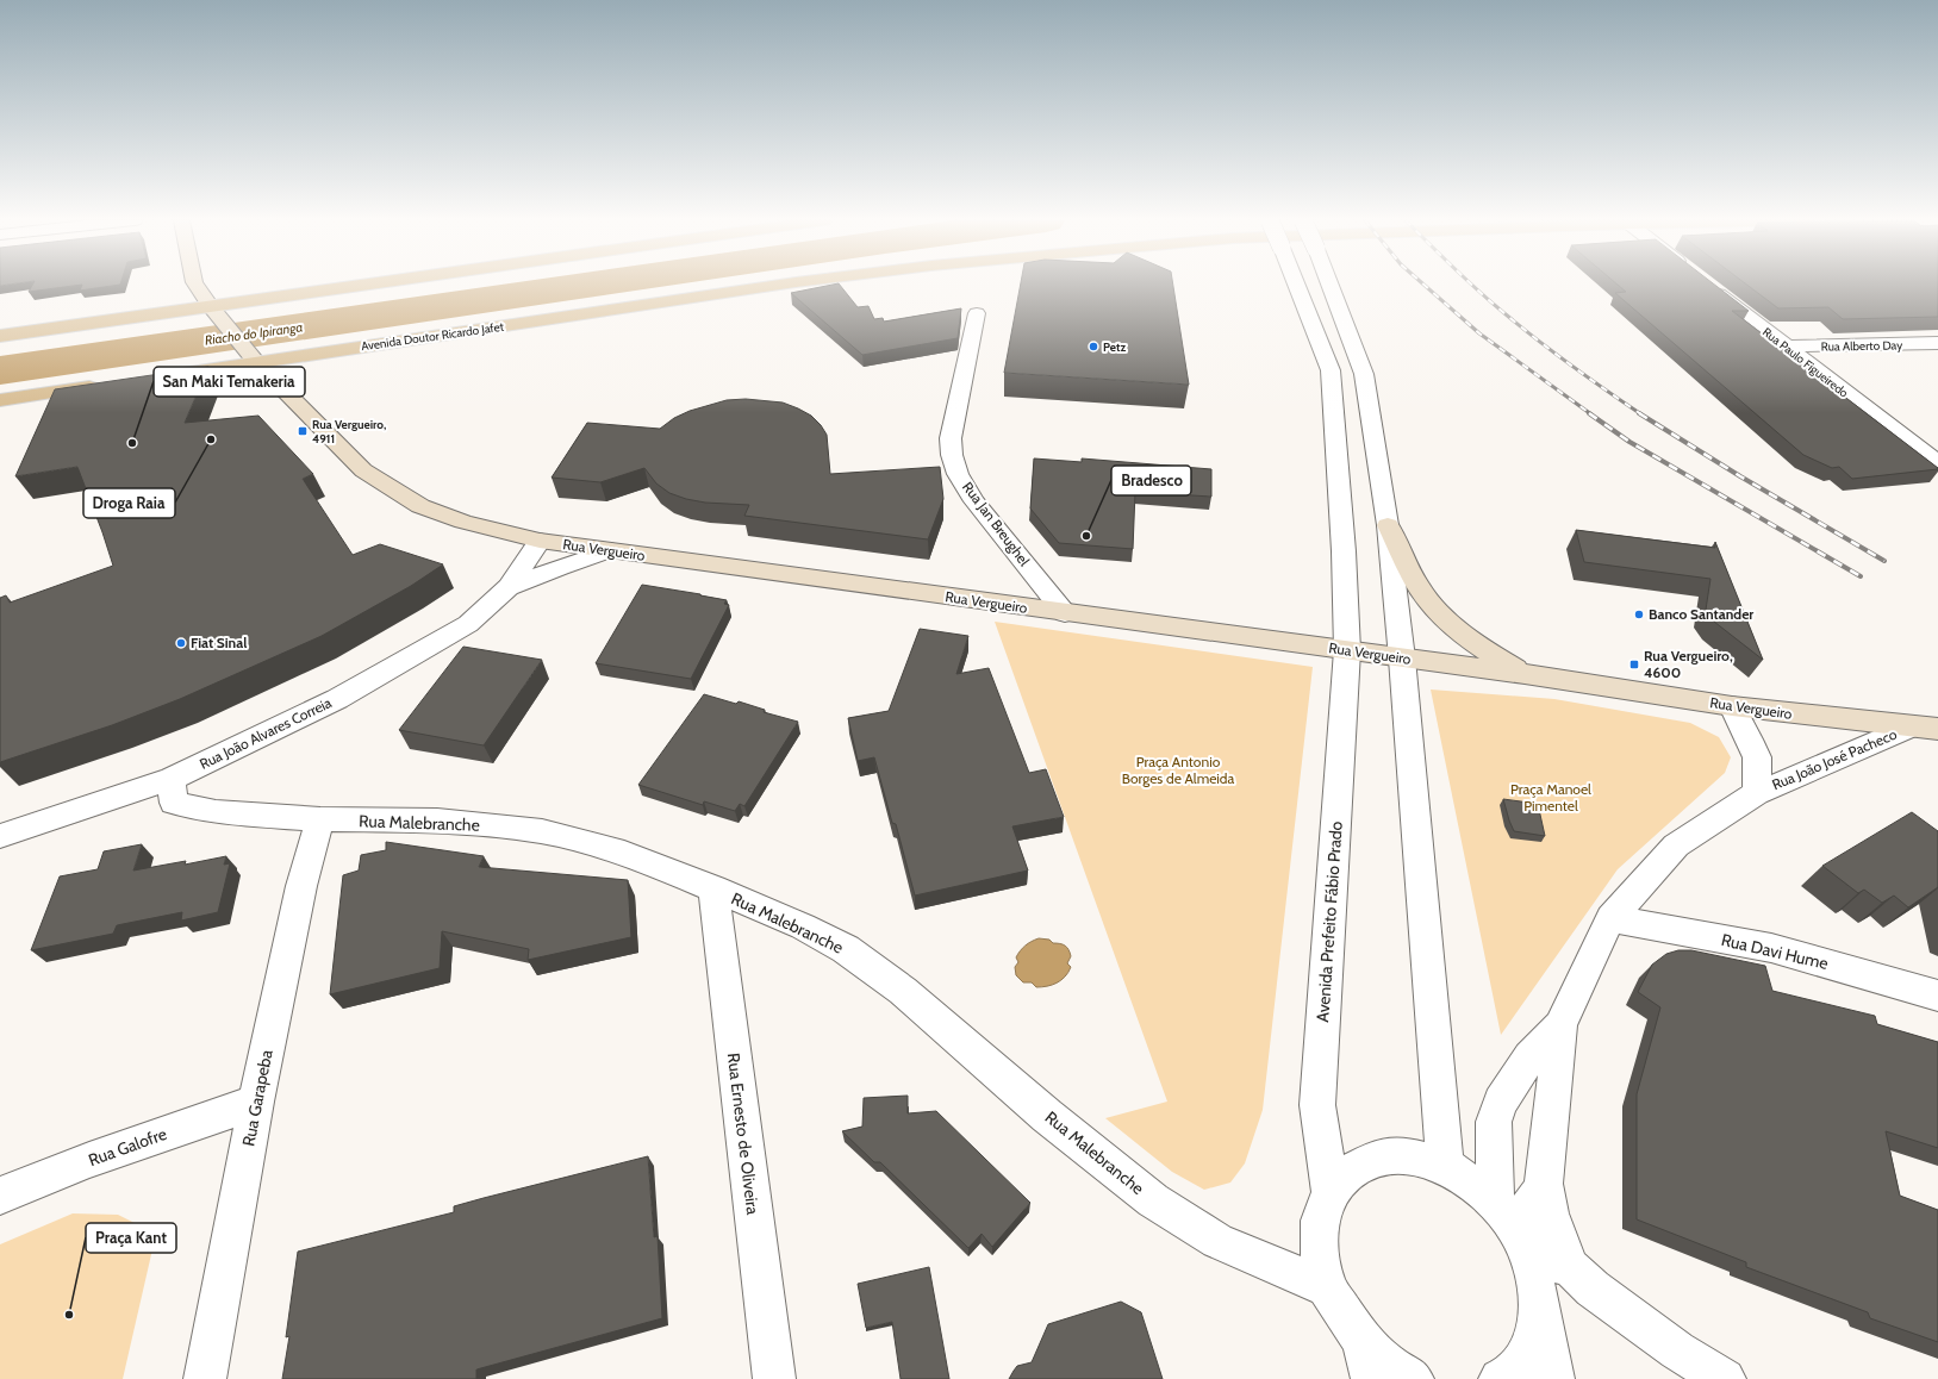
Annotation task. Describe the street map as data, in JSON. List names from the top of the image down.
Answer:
{
  "streets": {
    "main road": ["Avenida Doutor Ricardo Jafet", "Rua Vergueiro"],
    "street": [
      "Rua Alberto Day",
      "Rua Paulo Figueiredo",
      "Rua Jan Breughel",
      "Rua João Alvares Correia",
      "Rua João José Pacheco",
      "Rua Malebranche",
      "Avenida Prefeito Fábio Prado",
      "Rua Davi Hume",
      "Rua Garapeba",
      "Rua Ernesto de Oliveira",
      "Rua Galofre"
    ]
  },
  "crossings": [
    ["Avenida Doutor Ricardo Jafet", "Rua Vergueiro"],
    ["Rua Alberto Day", "Rua Paulo Figueiredo"],
    ["Rua Jan Breughel", "Rua Vergueiro"],
    ["Rua Vergueiro", "Rua João Alvares Correia"],
    ["Rua Vergueiro", "Rua João José Pacheco"],
    ["Rua Vergueiro", "Avenida Prefeito Fábio Prado"],
    ["Rua João Alvares Correia", "Rua Malebranche"],
    ["Rua João José Pacheco", "Rua Davi Hume"],
    ["Rua Malebranche", "Rua Garapeba"],
    ["Rua Malebranche", "Rua Ernesto de Oliveira"],
    ["Rua Garapeba", "Rua Galofre"]
  ],
  "water": ["Riacho do Ipiranga"],
  "parks": ["Praça Antonio Borges de Almeida", "Praça Manoel Pimentel"],
  "places": {
    "other": [
      "Petz",
      "Droga Raia",
      "San Maki Temakeria",
      "Bradesco",
      "Banco Santander",
      "Fiat Sinal",
      "Praça Kant"
    ],
    "transit": ["Rua Vergueiro, 4911", "Rua Vergueiro, 4600"]
  }
}
